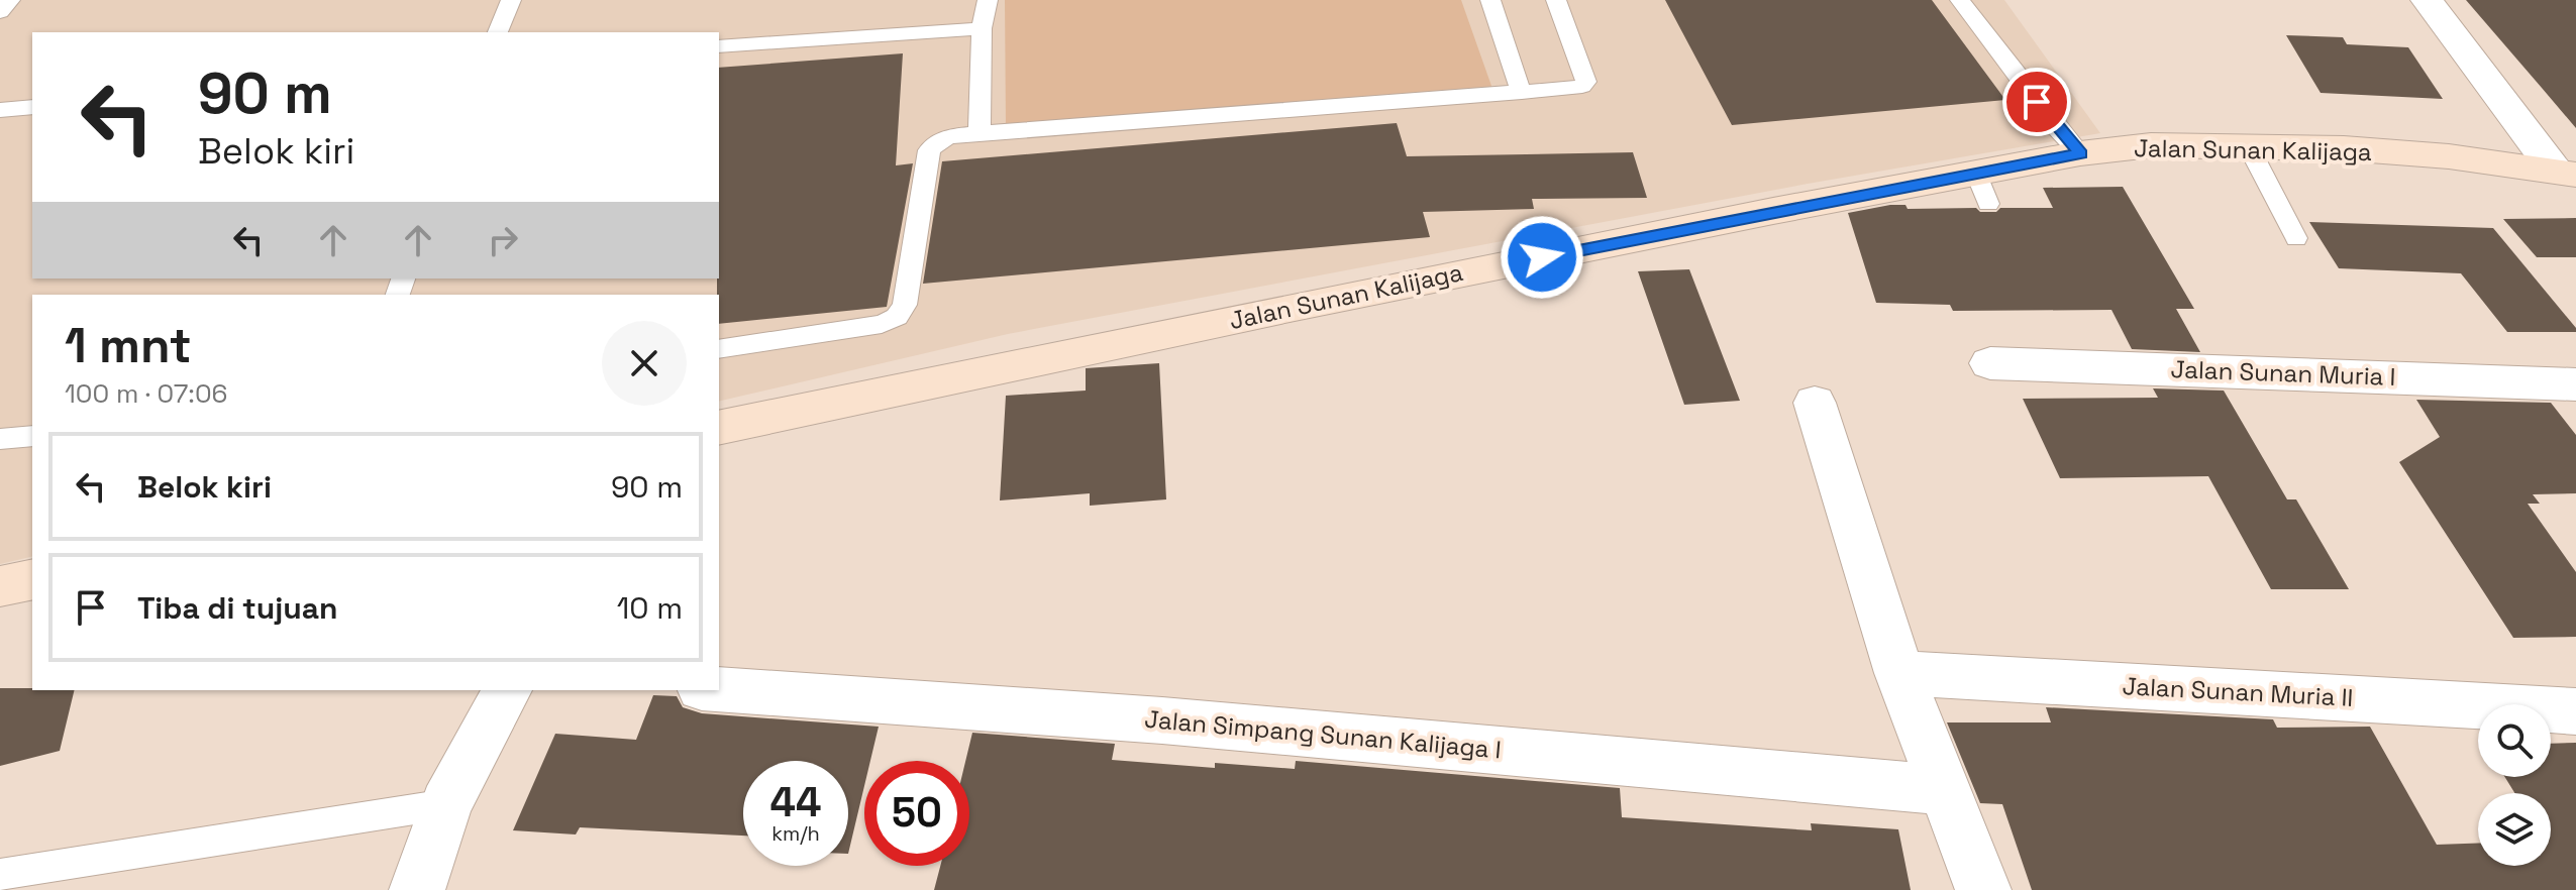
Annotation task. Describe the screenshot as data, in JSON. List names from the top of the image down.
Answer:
{
  "streets": {
    "main road": ["Jalan Sunan Kalijaga"],
    "street": ["Jalan Sunan Muria I", "Jalan Sunan Muria II", "Jalan Simpang Sunan Kalijaga I"]
  },
  "page": {
    "turn": ["90 m", "Belok kiri"],
    "heading": ["1 mnt", "100 m · 07:06"],
    "list": [
      {
        "name": "Belok kiri",
        "value": "90 m"
      },
      {
        "name": "Tiba di tujuan",
        "value": "10 m"
      }
    ],
    "speed": "44 km/h",
    "limit": "50"
  }
}
